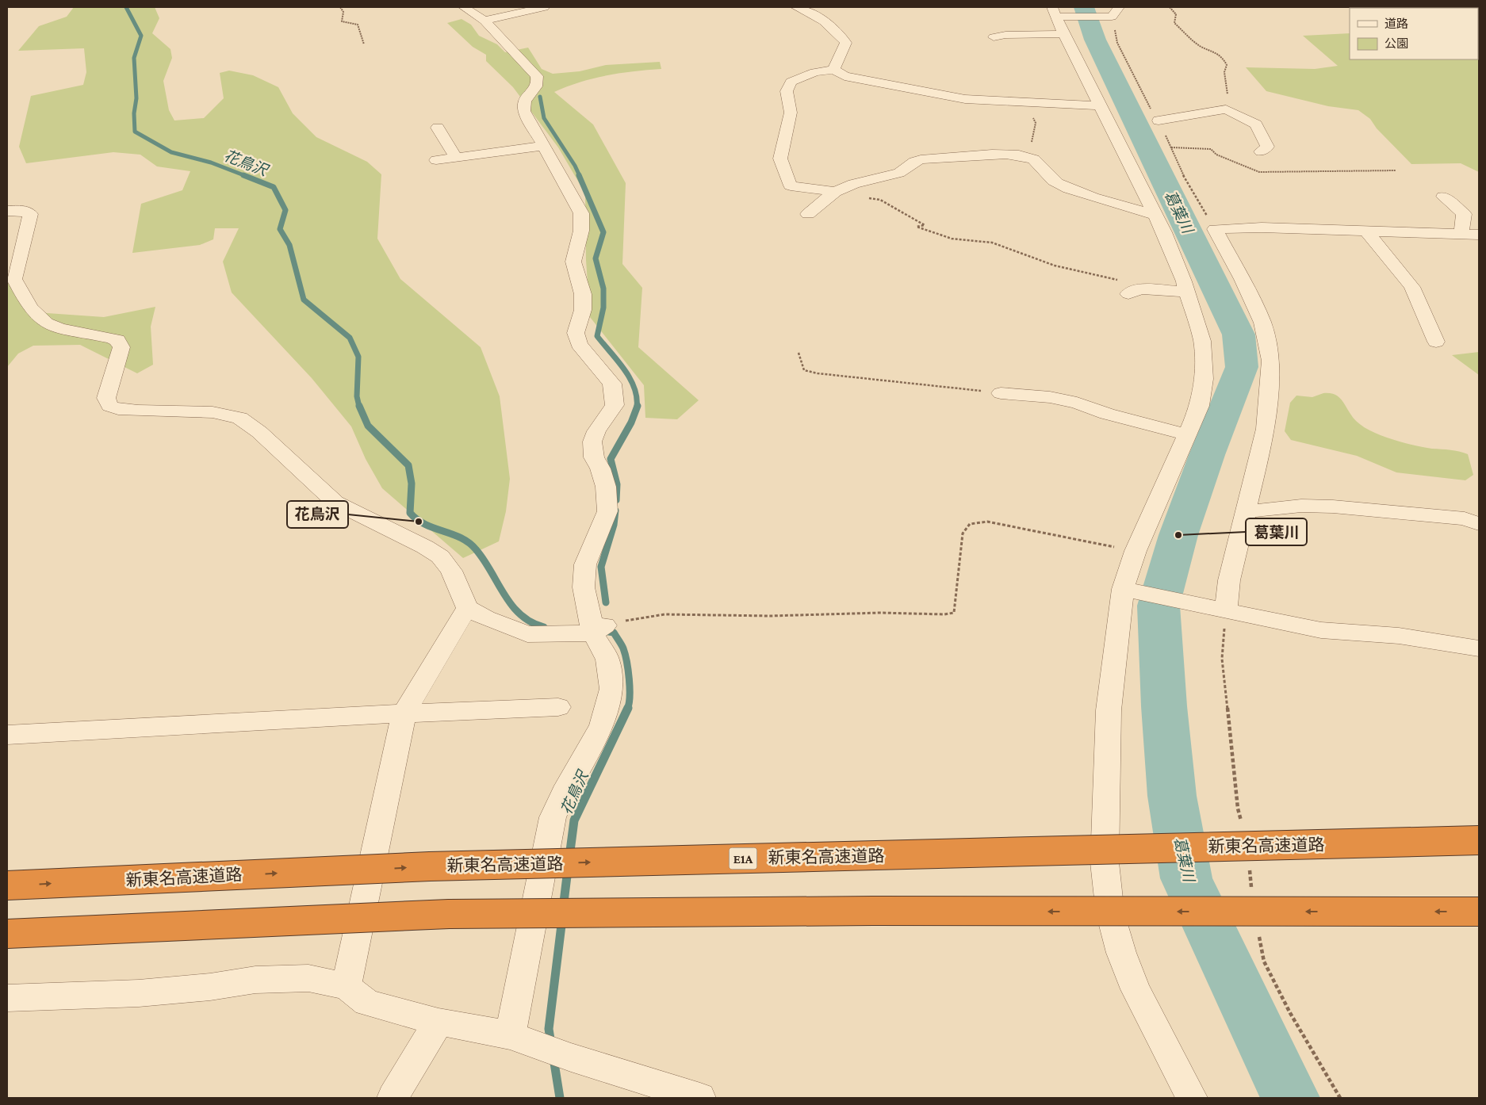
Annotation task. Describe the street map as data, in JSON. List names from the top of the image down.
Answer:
{
  "streets": {
    "highway": ["新東名高速道路", "E1A"]
  },
  "water": ["花鳥沢", "葛葉川"],
  "places": ["花鳥沢", "葛葉川"],
  "legend": ["道路", "公園"]
}
